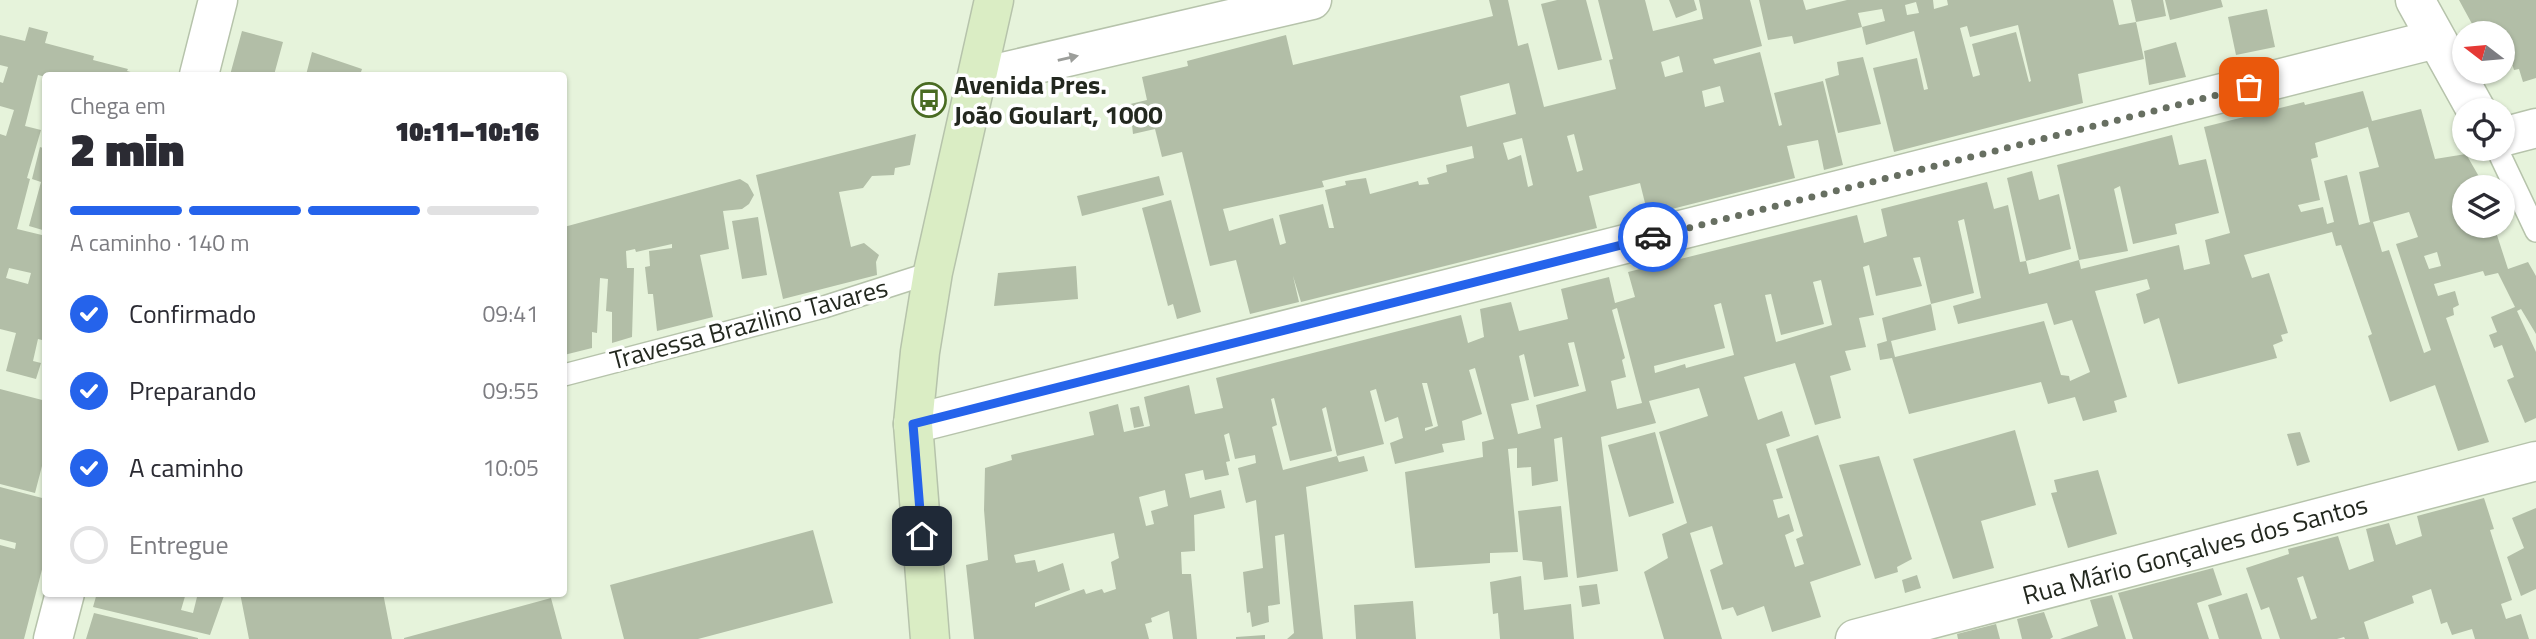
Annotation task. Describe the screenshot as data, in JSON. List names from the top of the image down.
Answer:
{
  "streets": {
    "street": ["Rua Mário Gonçalves dos Santos"],
    "lane": ["Travessa Brazilino Tavares"]
  },
  "places": {
    "bus stop": ["Avenida Pres. João Goulart, 1000"]
  },
  "north": "left",
  "page": {
    "heading": ["2 min", "Chega em", "10:11–10:16"],
    "bar": "A caminho · 140 m",
    "list": [
      ["Confirmado", "09:41"],
      ["Preparando", "09:55"],
      ["A caminho", "10:05"],
      "Entregue"
    ]
  }
}
